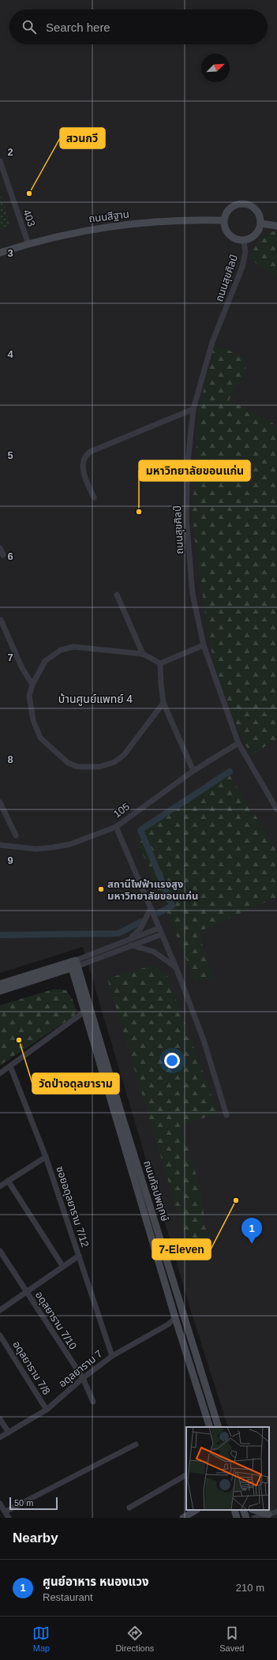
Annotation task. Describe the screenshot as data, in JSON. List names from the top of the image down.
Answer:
{
  "streets": {
    "main road": ["ถนนสีฐาน", "ถนนกัลปพฤกษ์"],
    "street": [
      "403",
      "ถนนสุขศิลป์",
      "105",
      "ซอยอดุลยาราม 7/12",
      "อดุลยาราม 7/10",
      "อดุลยาราม 7/8",
      "อดุลยาราม 7"
    ]
  },
  "crossings": [
    ["ถนนสีฐาน", "403"],
    ["ถนนสีฐาน", "ถนนสุขศิลป์"],
    ["ถนนสุขศิลป์", "105"],
    ["ถนนกัลปพฤกษ์", "อดุลยาราม 7"],
    ["ซอยอดุลยาราม 7/12", "อดุลยาราม 7"],
    ["อดุลยาราม 7/10", "อดุลยาราม 7"],
    ["อดุลยาราม 7/8", "อดุลยาราม 7"]
  ],
  "districts": ["บ้านศูนย์แพทย์ 4"],
  "places": [
    "สวนกวี",
    "มหาวิทยาลัยขอนแก่น",
    "สถานีไฟฟ้าแรงสูง มหาวิทยาลัยขอนแก่น",
    "วัดป่าอดุลยาราม",
    "7-Eleven"
  ],
  "scale_bar": "50 m",
  "north": "top right",
  "page": {
    "search": "Search here",
    "pins": "1",
    "scale": "50 m",
    "heading": "Nearby",
    "list": [
      {
        "mark": "1",
        "name": "ศูนย์อาหาร หนองแวง",
        "note": "Restaurant",
        "value": "210 m"
      }
    ],
    "nav": ["Map", "Directions", "Saved"]
  },
  "grid": {
    "rows": [
      "2",
      "3",
      "4",
      "5",
      "6",
      "7",
      "8",
      "9"
    ]
  }
}
